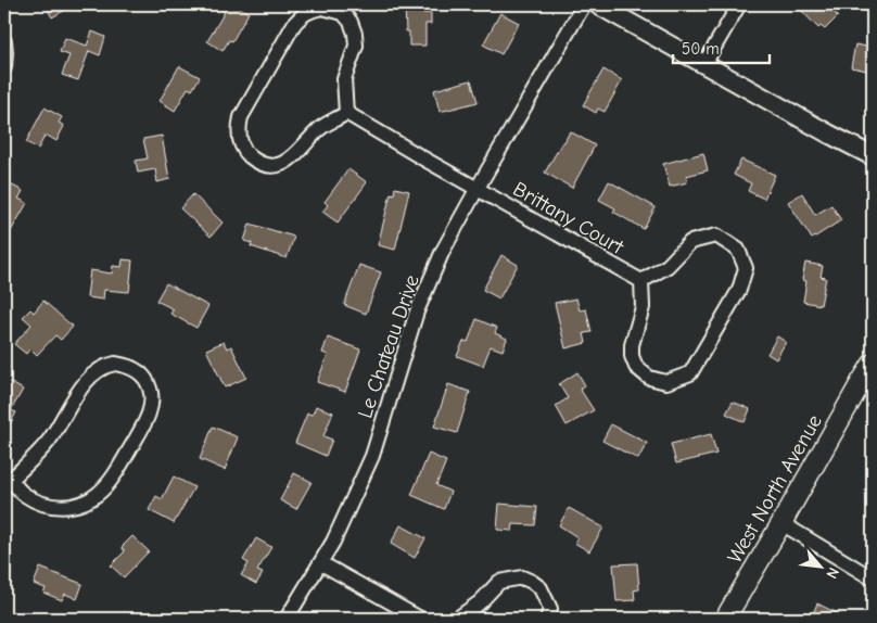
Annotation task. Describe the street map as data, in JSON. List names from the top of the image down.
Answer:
{
  "streets": {
    "main road": ["West North Avenue"],
    "street": ["Brittany Court", "Le Chateau Drive"]
  },
  "crossings": [
    ["Brittany Court", "Le Chateau Drive"]
  ],
  "scale_bar": "50 m",
  "north": "bottom right"
}
